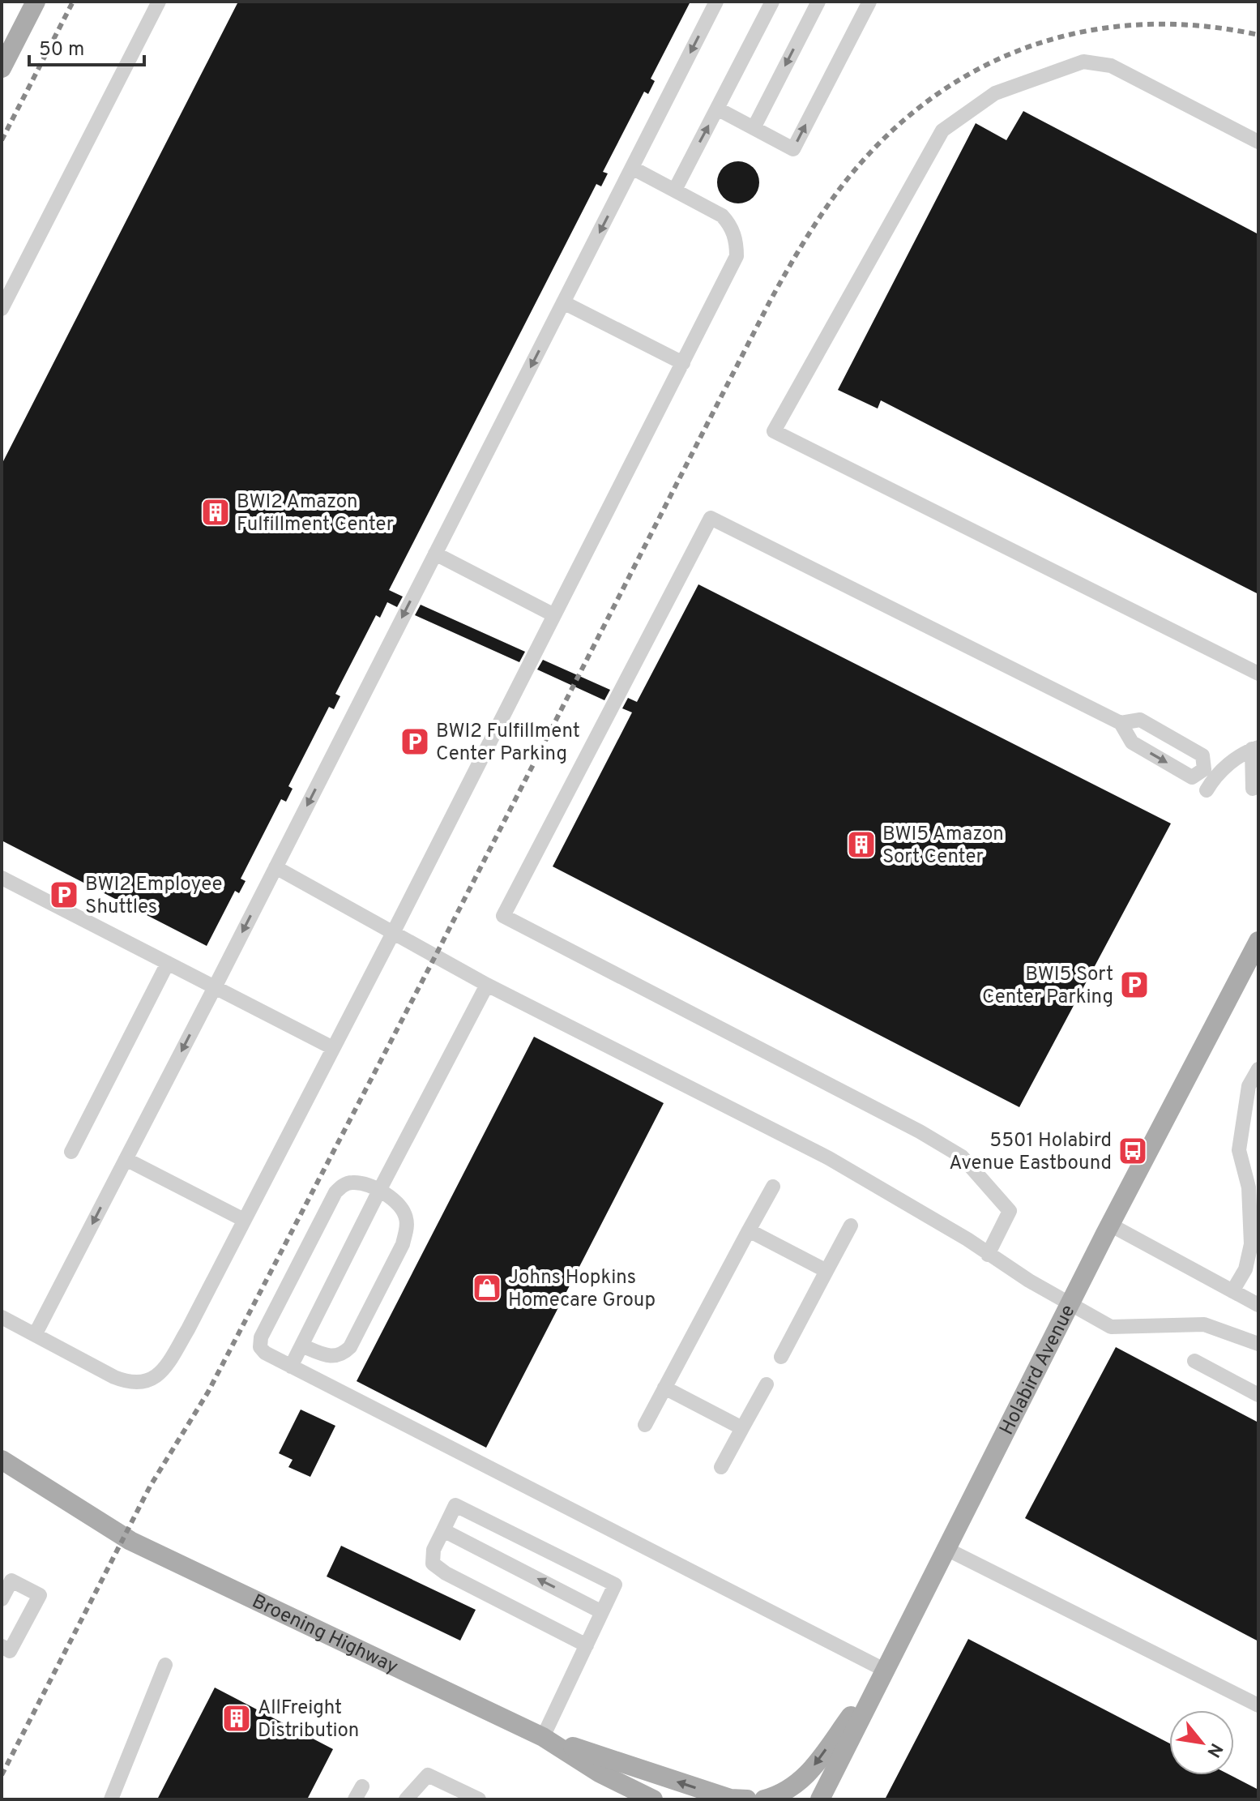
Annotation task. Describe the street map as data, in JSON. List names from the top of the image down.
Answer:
{
  "streets": {
    "main road": ["Holabird Avenue", "Broening Highway"]
  },
  "places": {
    "building": ["BWI2 Amazon Fulfillment Center", "BWI5 Amazon Sort Center", "AllFreight Distribution"],
    "parking": ["BWI2 Fulfillment Center Parking", "BWI2 Employee Shuttles", "BWI5 Sort Center Parking"],
    "bus stop": ["5501 Holabird Avenue Eastbound"],
    "shop": ["Johns Hopkins Homecare Group"]
  },
  "scale_bar": "50 m",
  "north": "bottom right"
}
